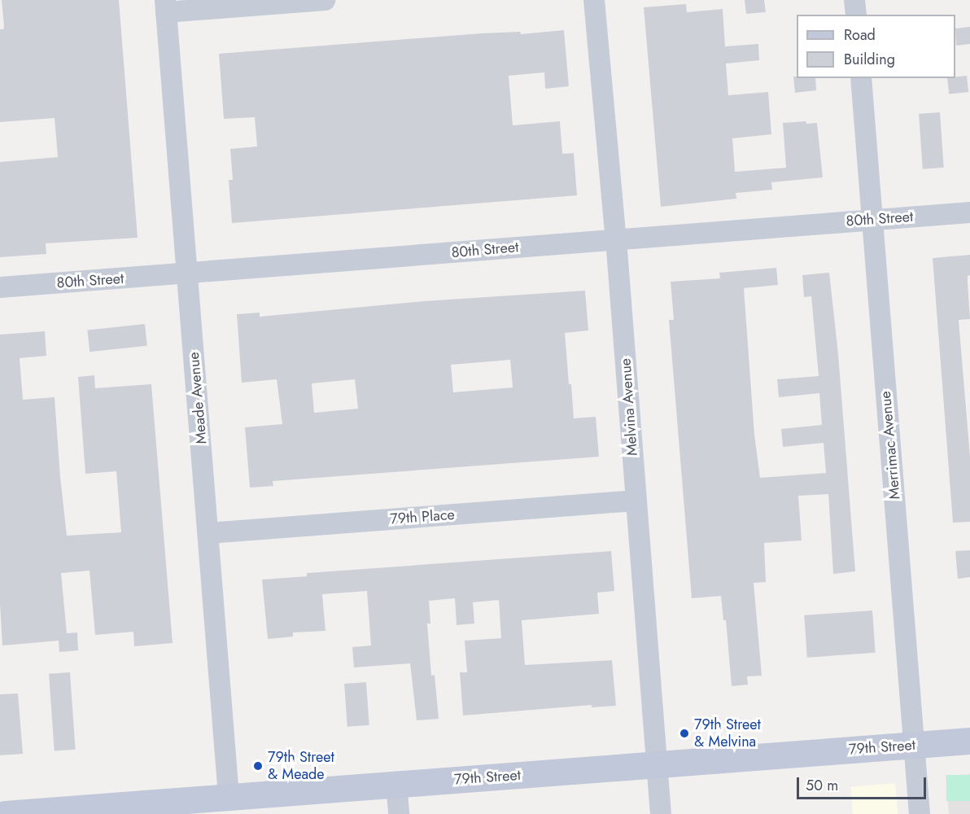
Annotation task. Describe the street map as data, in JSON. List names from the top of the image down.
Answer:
{
  "streets": {
    "main road": ["79th Street"],
    "street": [
      "80th Street",
      "Meade Avenue",
      "Melvina Avenue",
      "Merrimac Avenue",
      "79th Place"
    ]
  },
  "crossings": [
    ["80th Street", "Meade Avenue"],
    ["80th Street", "Melvina Avenue"],
    ["80th Street", "Merrimac Avenue"],
    ["Meade Avenue", "79th Place"],
    ["Meade Avenue", "79th Street"],
    ["Melvina Avenue", "79th Place"],
    ["Melvina Avenue", "79th Street"],
    ["Merrimac Avenue", "79th Street"]
  ],
  "places": ["79th Street & Melvina", "79th Street & Meade"],
  "legend": ["Road", "Building"],
  "scale_bar": "50 m"
}
